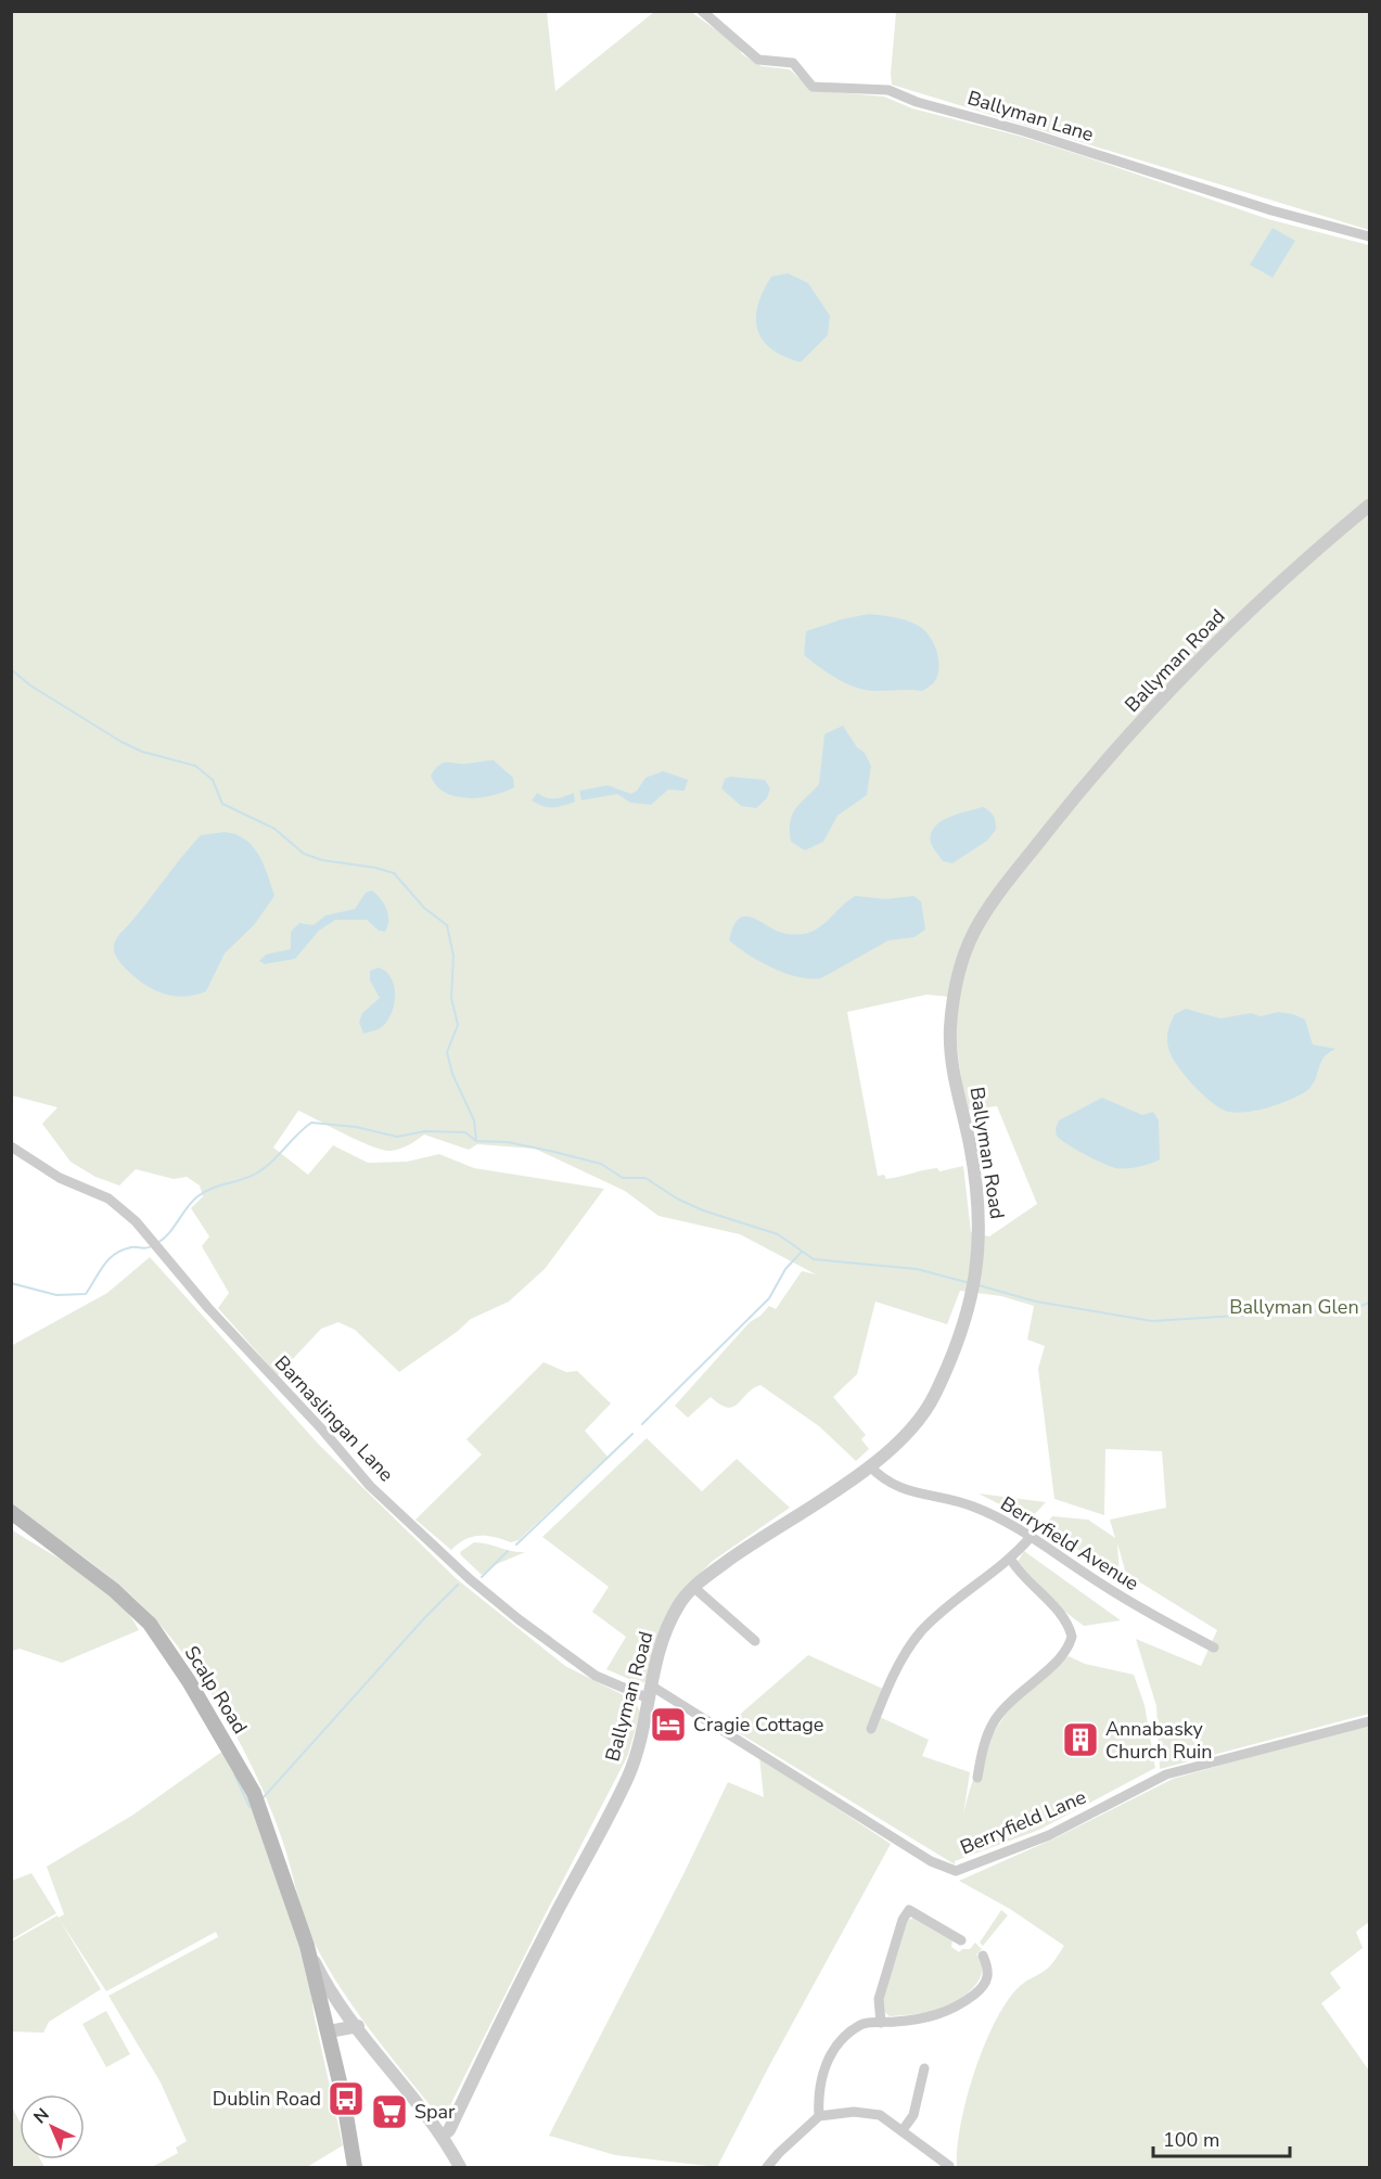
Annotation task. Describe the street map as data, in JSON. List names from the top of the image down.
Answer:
{
  "streets": {
    "main road": ["Scalp Road"],
    "street": [
      "Ballyman Lane",
      "Ballyman Road",
      "Barnaslingan Lane",
      "Berryfield Avenue",
      "Berryfield Lane"
    ]
  },
  "crossings": [
    ["Ballyman Road", "Barnaslingan Lane"],
    ["Ballyman Road", "Berryfield Avenue"],
    ["Ballyman Road", "Berryfield Lane"],
    ["Barnaslingan Lane", "Berryfield Lane"]
  ],
  "parks": ["Ballyman Glen"],
  "places": {
    "hotel": ["Cragie Cottage"],
    "building": ["Annabasky Church Ruin"],
    "bus stop": ["Dublin Road"],
    "supermarket": ["Spar"]
  },
  "scale_bar": "100 m",
  "north": "top left"
}
